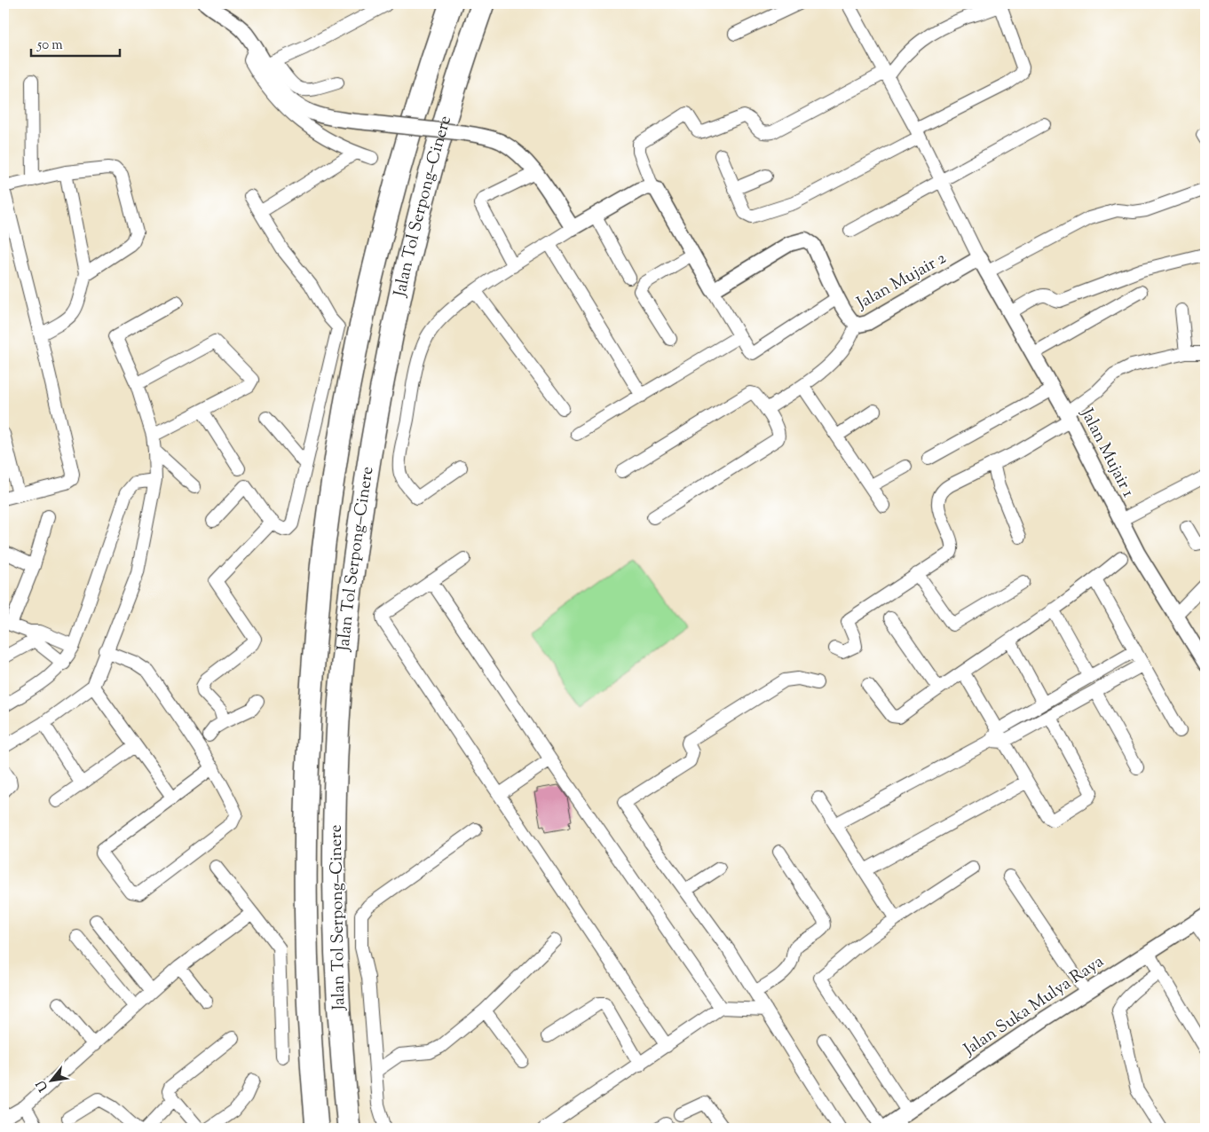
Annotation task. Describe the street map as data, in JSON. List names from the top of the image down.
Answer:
{
  "streets": {
    "highway": ["Jalan Tol Serpong–Cinere"],
    "street": ["Jalan Mujair 2", "Jalan Mujair 1", "Jalan Suka Mulya Raya"]
  },
  "crossings": [
    ["Jalan Mujair 2", "Jalan Mujair 1"]
  ],
  "scale_bar": "50 m",
  "north": "bottom left"
}
